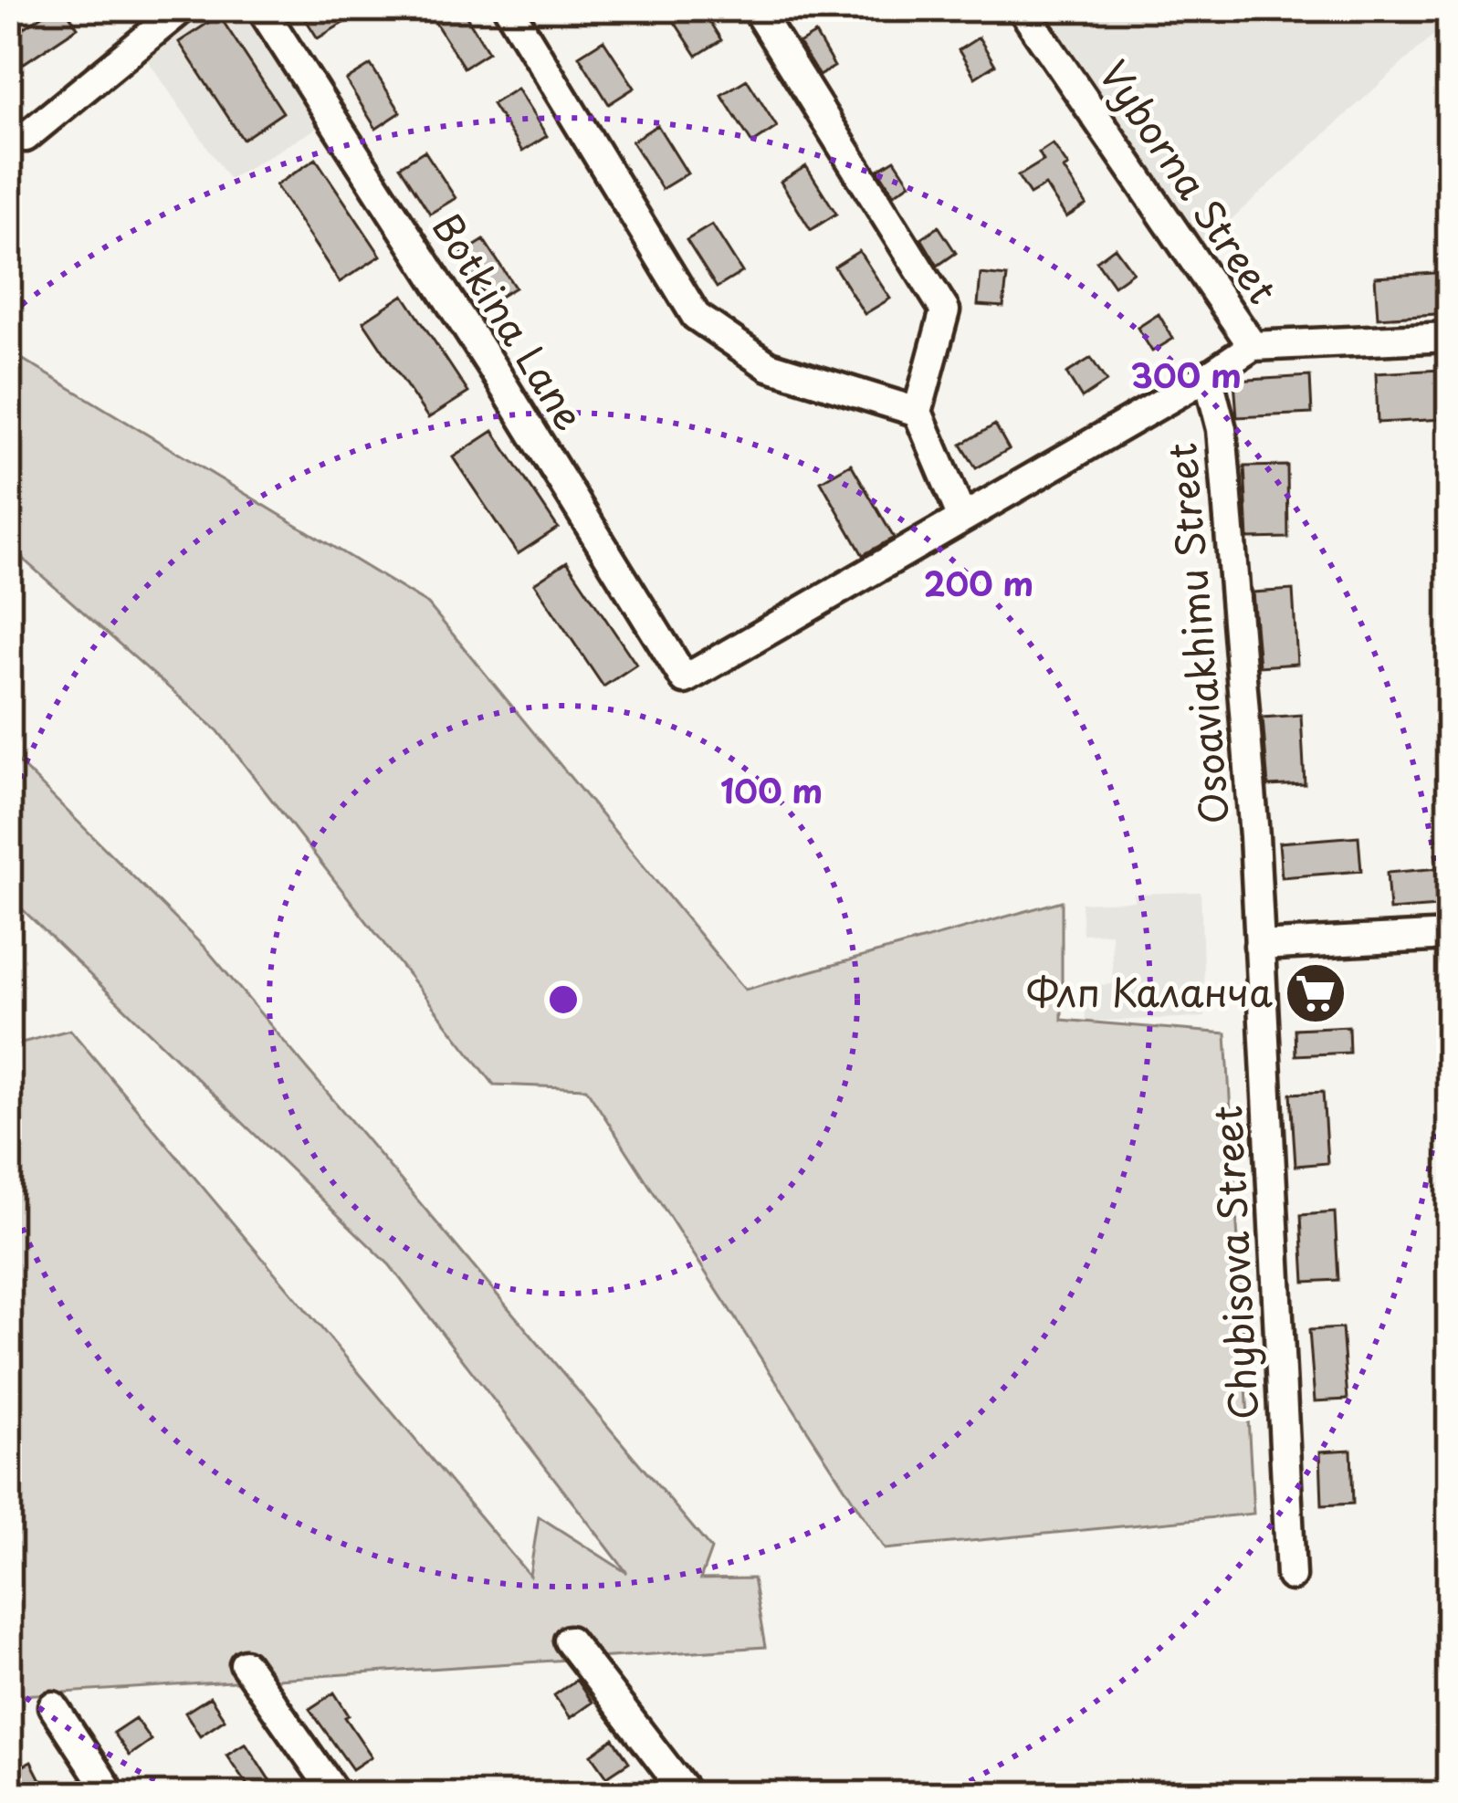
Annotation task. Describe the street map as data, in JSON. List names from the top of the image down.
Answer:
{
  "streets": {
    "street": [
      "Vyborna Street",
      "Botkina Lane",
      "Osoaviakhimu Street",
      "Chybisova Street"
    ]
  },
  "crossings": [
    ["Osoaviakhimu Street", "Chybisova Street"]
  ],
  "places": {
    "supermarket": ["Флп Каланча"]
  },
  "rings": ["300 m", "200 m", "100 m"]
}
